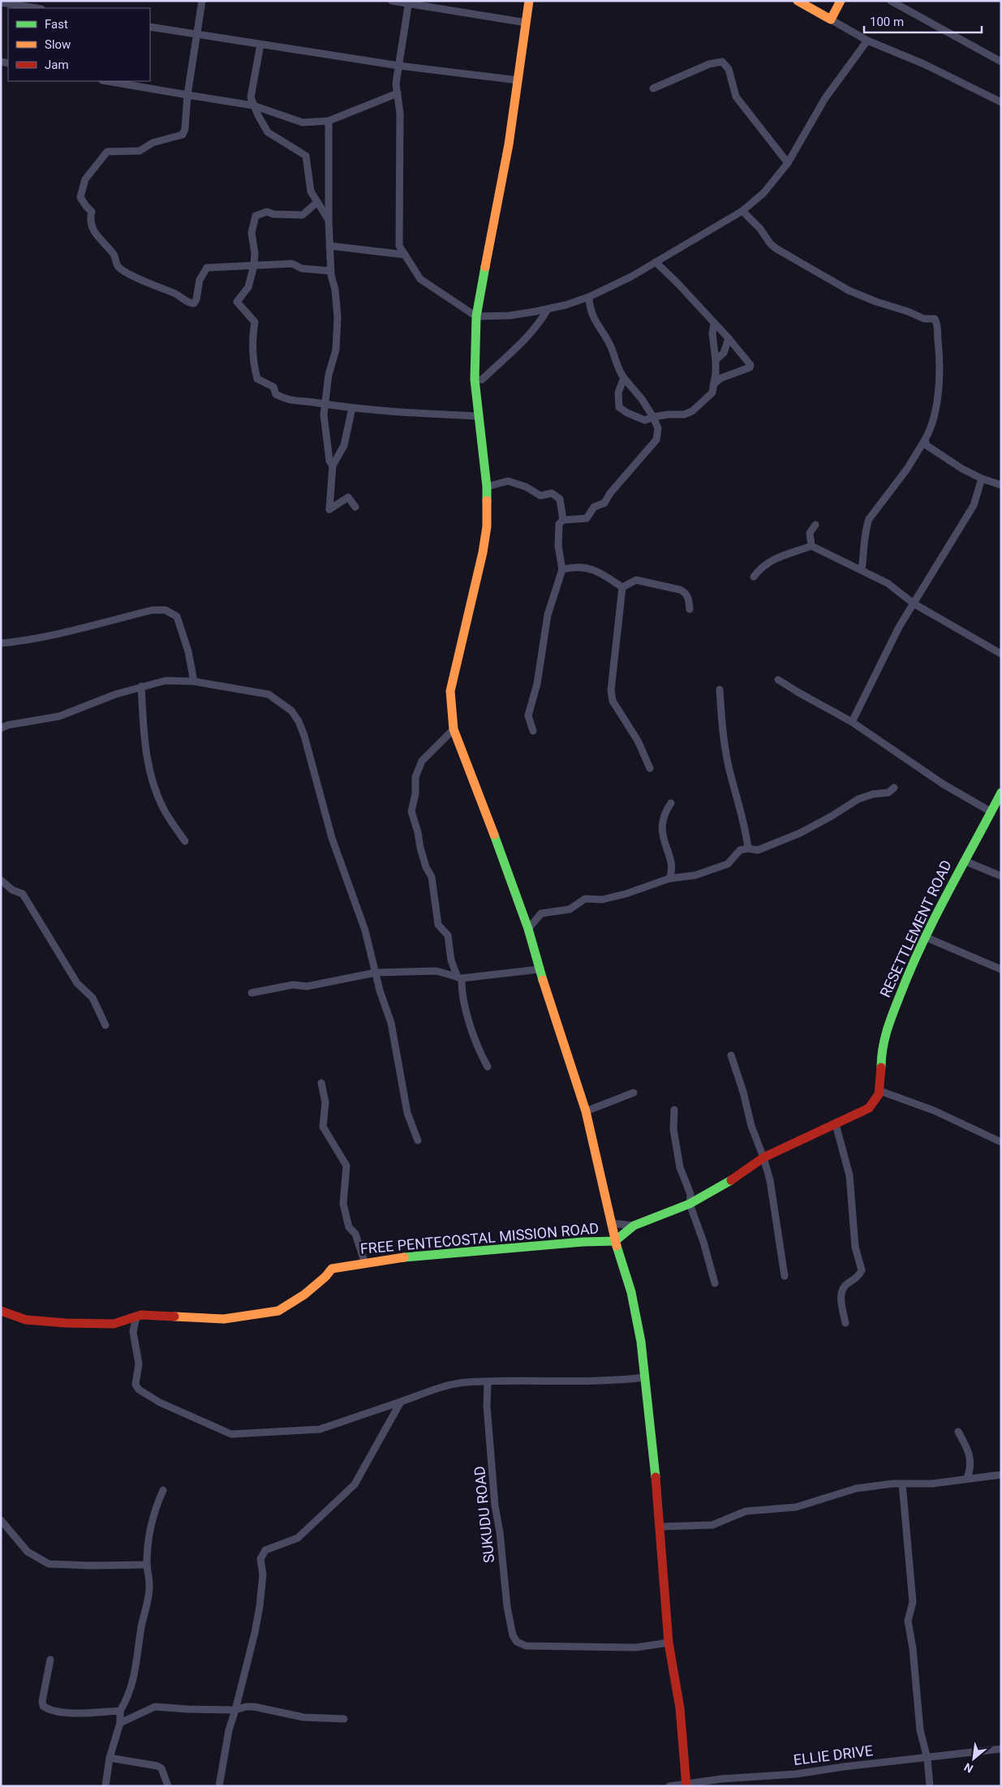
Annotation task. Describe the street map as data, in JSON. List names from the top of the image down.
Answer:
{
  "streets": {
    "main road": ["RESETTLEMENT ROAD", "FREE PENTECOSTAL MISSION ROAD"],
    "street": ["SUKUDU ROAD", "ELLIE DRIVE"]
  },
  "legend": ["Fast", "Slow", "Jam"],
  "scale_bar": "100 m",
  "north": "bottom left"
}
